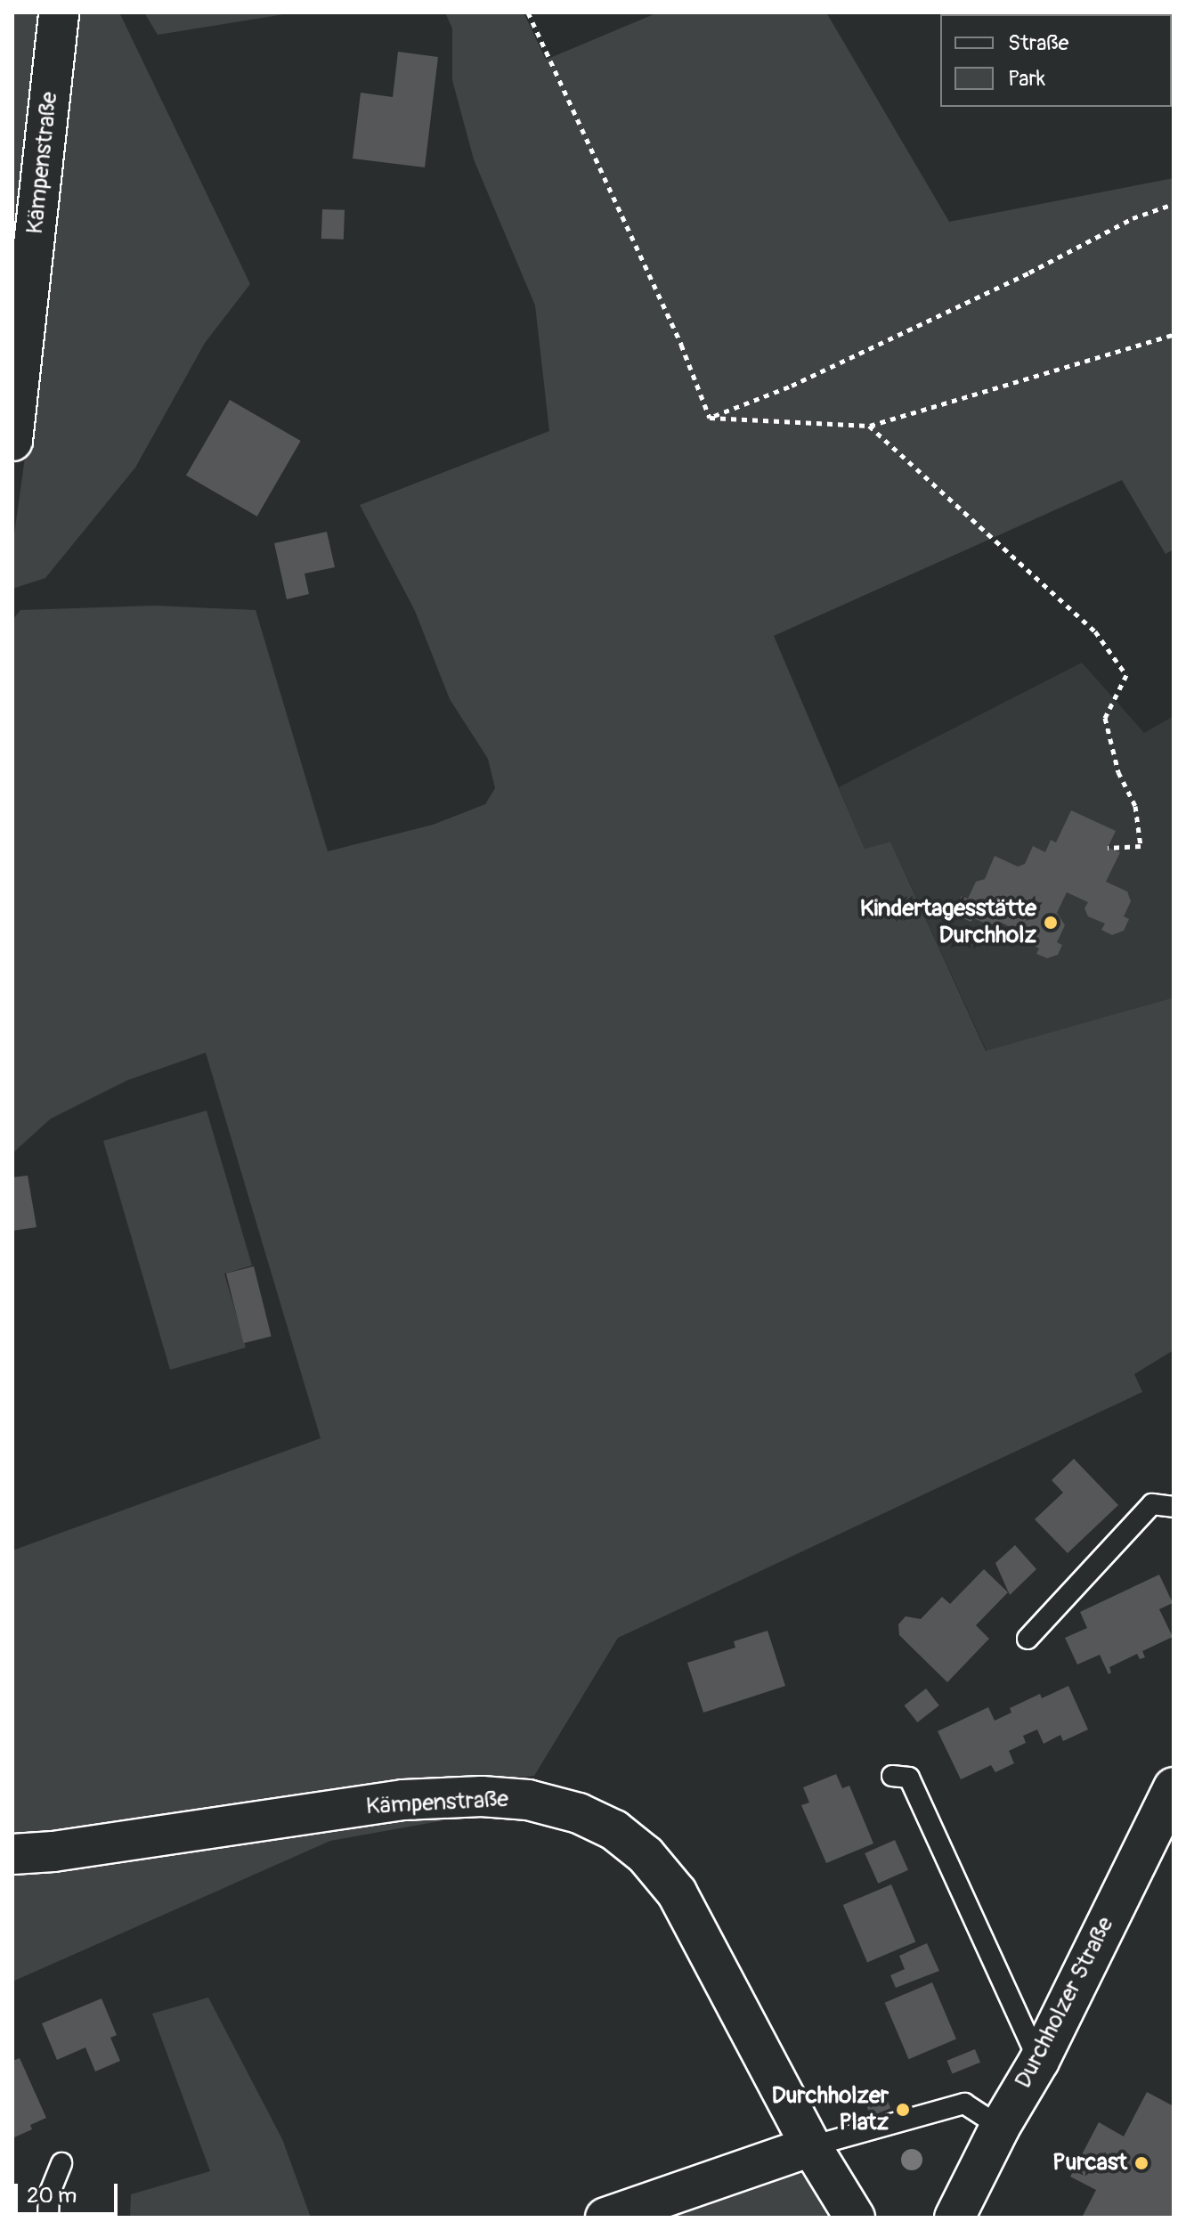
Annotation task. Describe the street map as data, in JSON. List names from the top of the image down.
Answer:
{
  "streets": {
    "street": ["Kämpenstraße", "Durchholzer Straße"]
  },
  "places": ["Kindertagesstätte Durchholz", "Durchholzer Platz", "Purcast"],
  "legend": ["Straße", "Park"],
  "scale_bar": "20 m"
}
